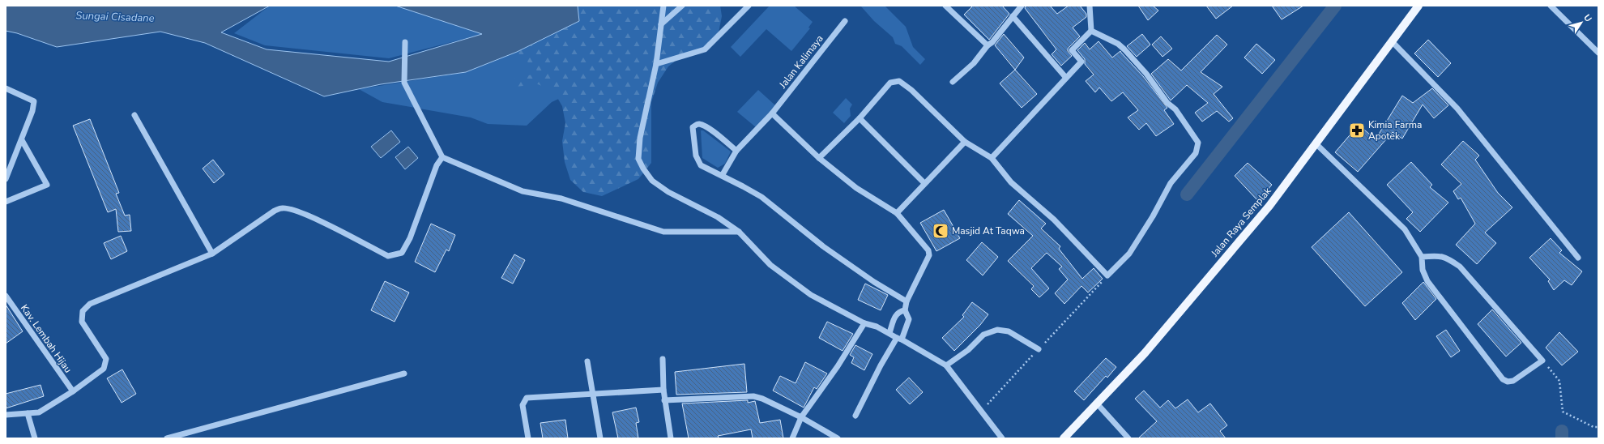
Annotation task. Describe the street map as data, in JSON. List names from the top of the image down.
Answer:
{
  "streets": {
    "main road": ["Jalan Raya Semplak"],
    "street": ["Jalan Kalimaya", "Kav. Lembah Hijau"]
  },
  "water": ["Sungai Cisadane"],
  "places": {
    "pharmacy": ["Kimia Farma Apotek"],
    "mosque": ["Masjid At Taqwa"]
  },
  "north": "top right"
}
